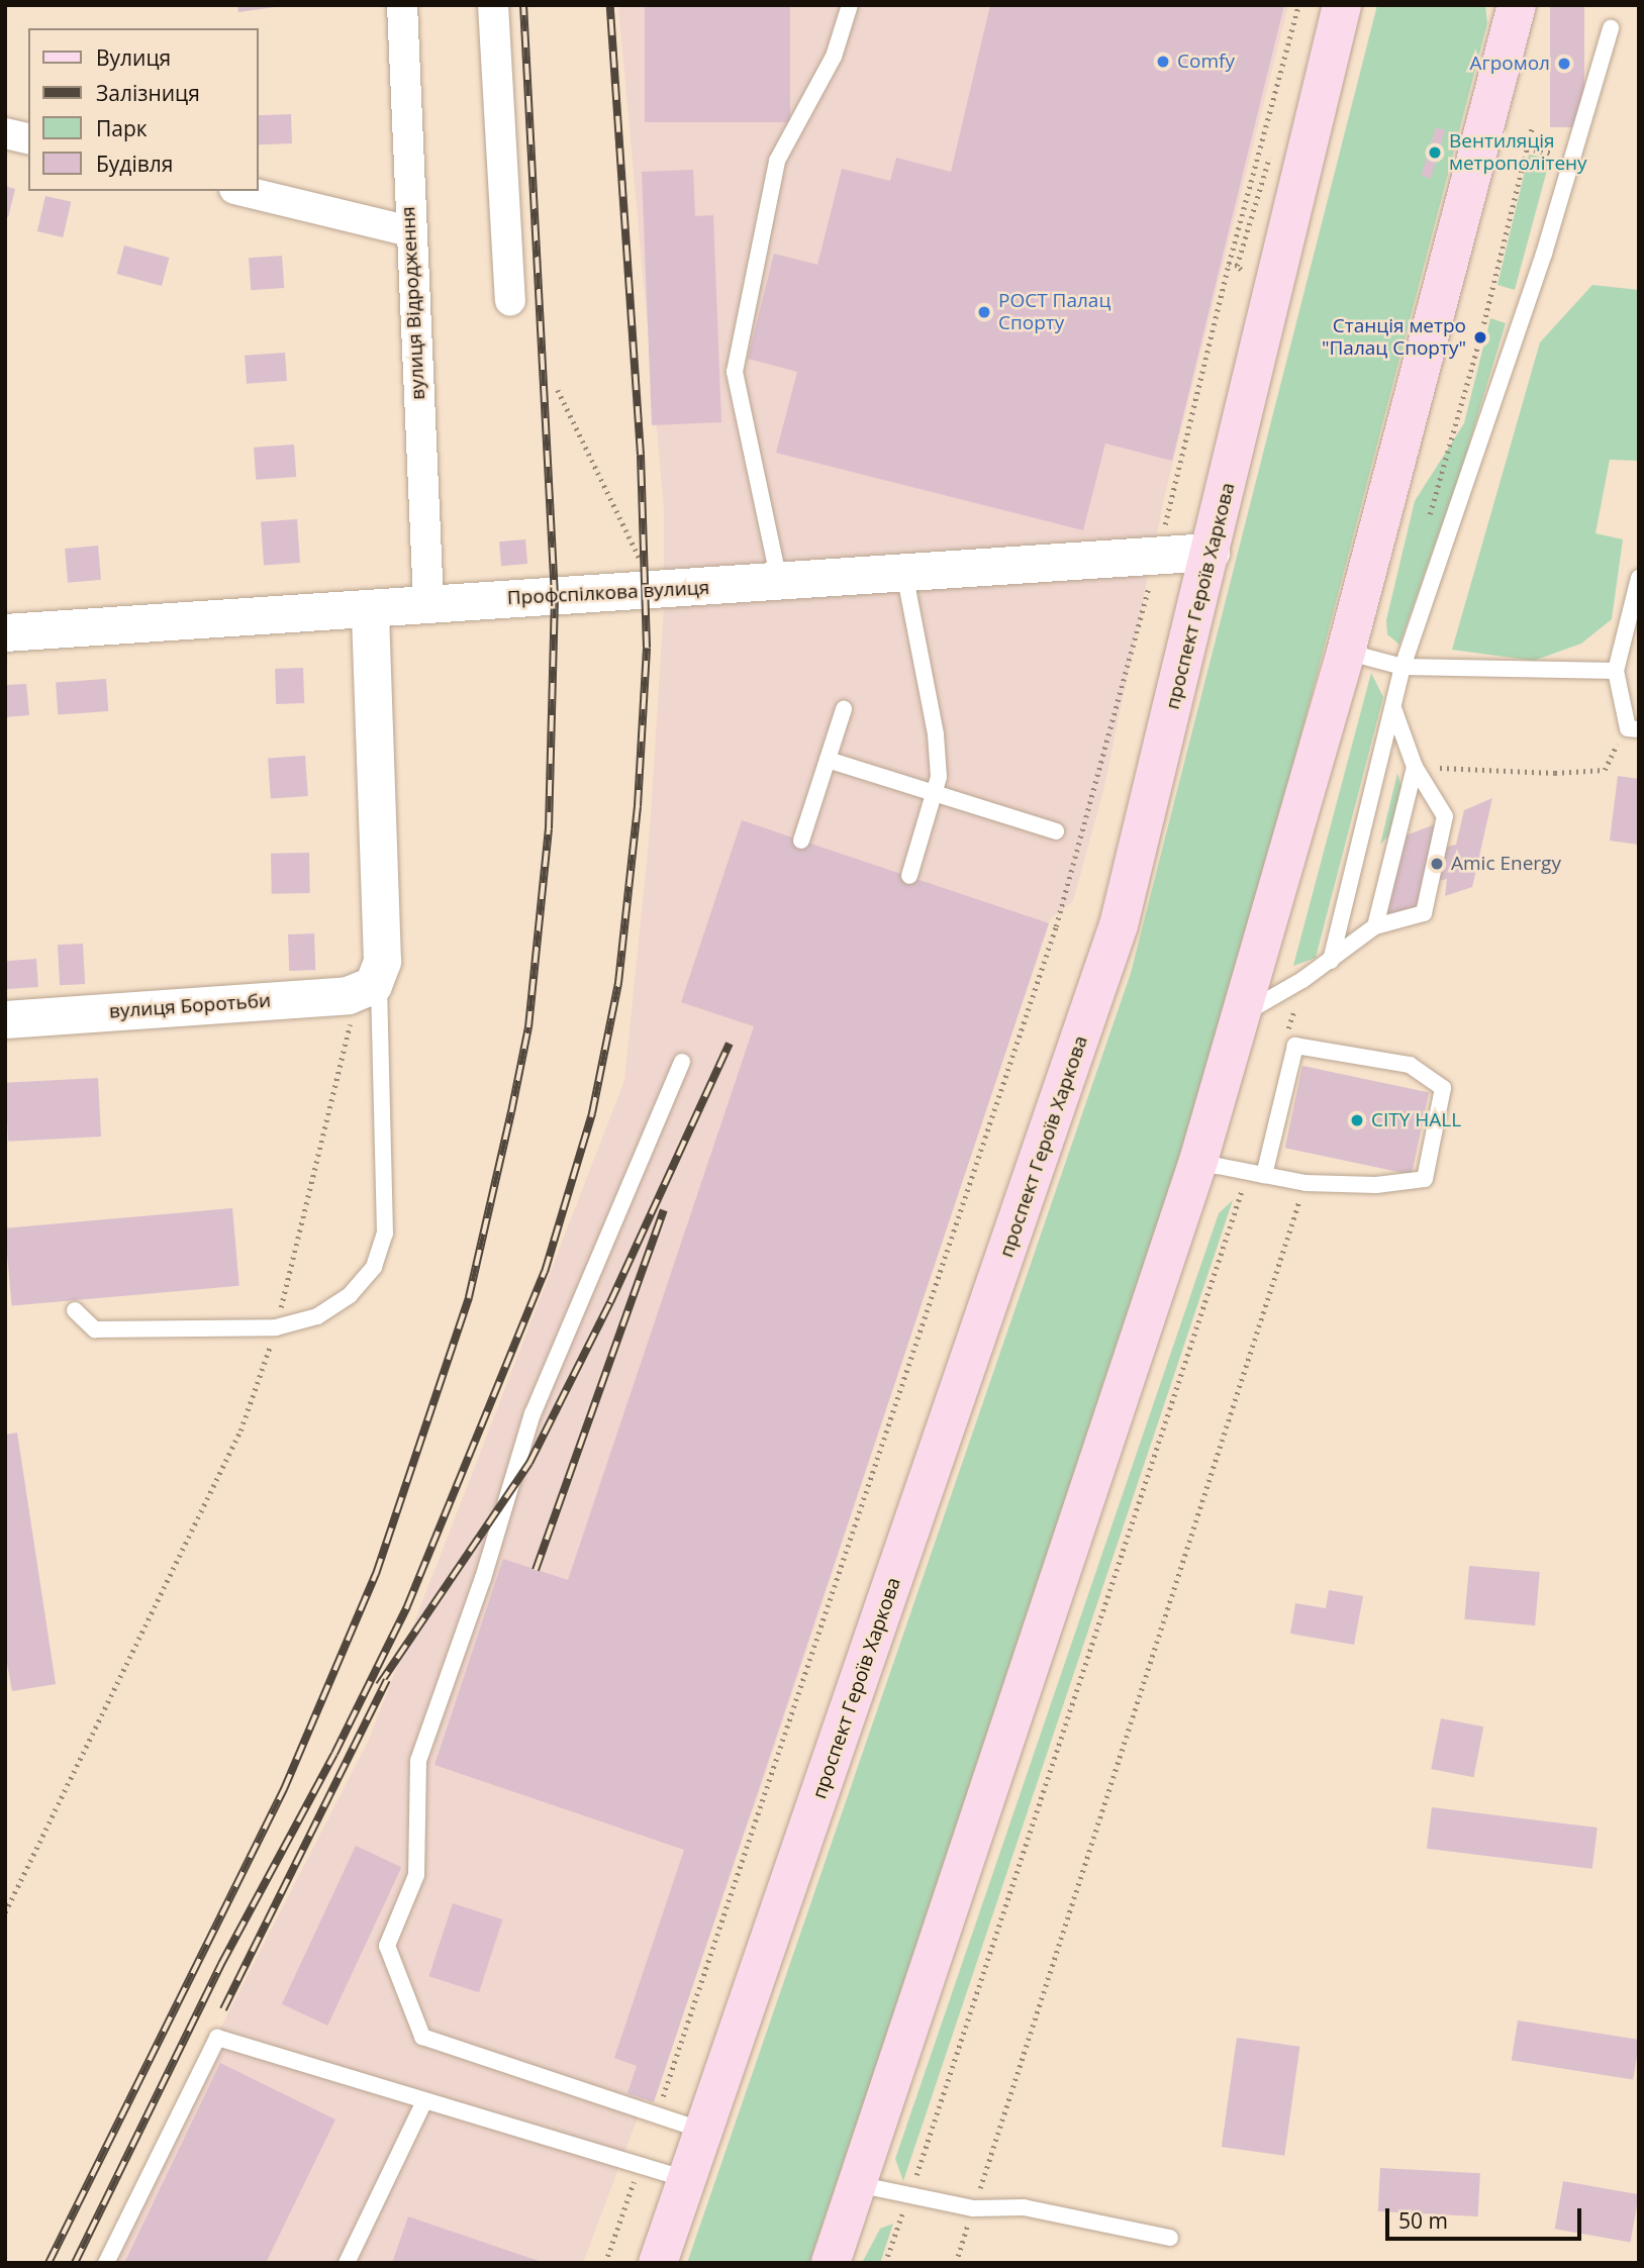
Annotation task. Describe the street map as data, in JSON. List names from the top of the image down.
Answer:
{
  "streets": {
    "main road": ["проспект Героїв Харкова"],
    "street": ["вулиця Відродження", "Профспілкова вулиця", "вулиця Боротьби"]
  },
  "crossings": [
    ["вулиця Відродження", "Профспілкова вулиця"],
    ["Профспілкова вулиця", "проспект Героїв Харкова"]
  ],
  "places": [
    "Comfy",
    "Агромол",
    "Вентиляція метрополітену",
    "РОСТ Палац Спорту",
    "Станція метро \"Палац Спорту\"",
    "Amic Energy",
    "CITY HALL"
  ],
  "legend": [
    "Вулиця",
    "Залізниця",
    "Парк",
    "Будівля"
  ],
  "scale_bar": "50 m"
}
